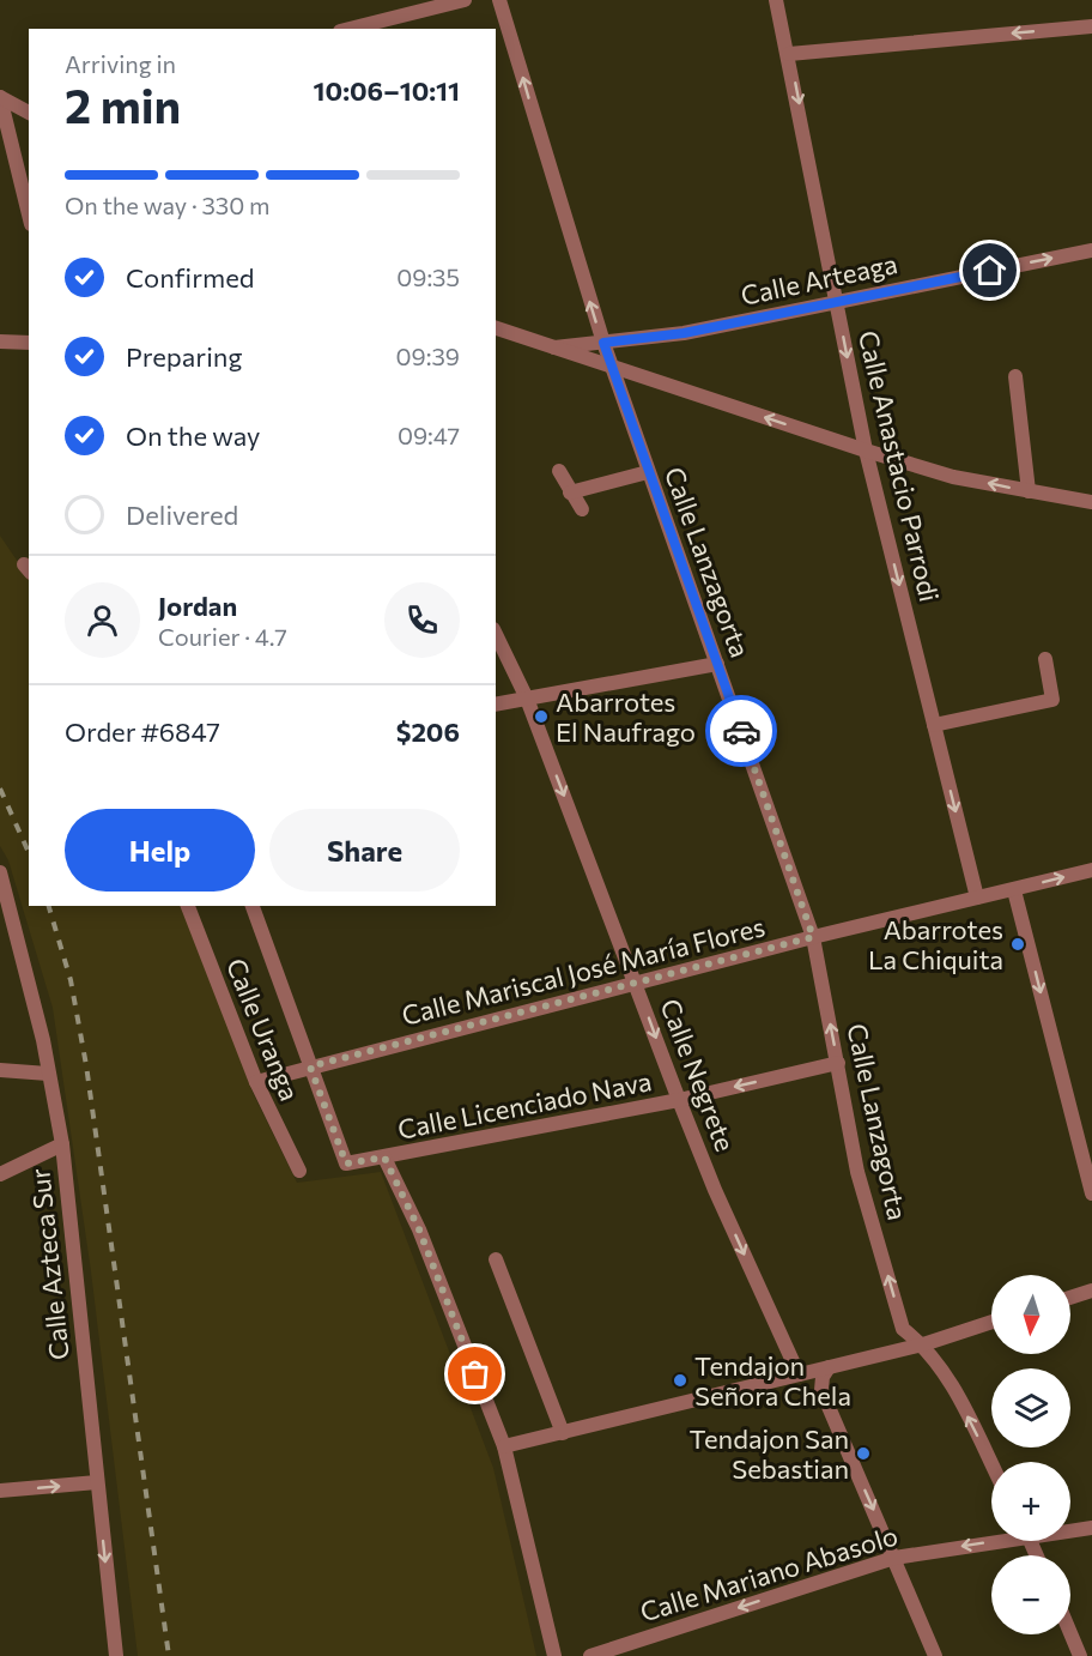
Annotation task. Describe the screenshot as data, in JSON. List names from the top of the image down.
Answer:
{
  "streets": {
    "street": [
      "Calle Arteaga",
      "Calle Anastacio Parrodi",
      "Calle Lanzagorta",
      "Calle Mariscal José María Flores",
      "Calle Uranga",
      "Calle Negrete",
      "Calle Licenciado Nava",
      "Calle Azteca Sur",
      "Calle Mariano Abasolo"
    ]
  },
  "crossings": [
    ["Calle Arteaga", "Calle Anastacio Parrodi"],
    ["Calle Arteaga", "Calle Lanzagorta"],
    ["Calle Anastacio Parrodi", "Calle Mariscal José María Flores"],
    ["Calle Lanzagorta", "Calle Mariscal José María Flores"],
    ["Calle Lanzagorta", "Calle Licenciado Nava"],
    ["Calle Mariscal José María Flores", "Calle Uranga"],
    ["Calle Mariscal José María Flores", "Calle Negrete"],
    ["Calle Mariscal José María Flores", "Calle Licenciado Nava"],
    ["Calle Negrete", "Calle Licenciado Nava"]
  ],
  "one_way": [
    "Calle Arteaga",
    "Calle Anastacio Parrodi",
    "Calle Lanzagorta",
    "Calle Negrete",
    "Calle Mariano Abasolo"
  ],
  "places": [
    "Abarrotes El Naufrago",
    "Abarrotes La Chiquita",
    "Tendajon Señora Chela",
    "Tendajon San Sebastian"
  ],
  "north": "bottom",
  "page": {
    "heading": ["2 min", "Arriving in", "10:06–10:11"],
    "panel": [
      "Jordan",
      "Courier · 4.7",
      "Order #6847",
      "$206"
    ],
    "bar": "On the way · 330 m",
    "list": [
      ["Confirmed", "09:35"],
      ["Preparing", "09:39"],
      ["On the way", "09:47"],
      "Delivered"
    ],
    "buttons": ["Help", "Share"],
    "map_buttons": ["+", "−"]
  }
}
